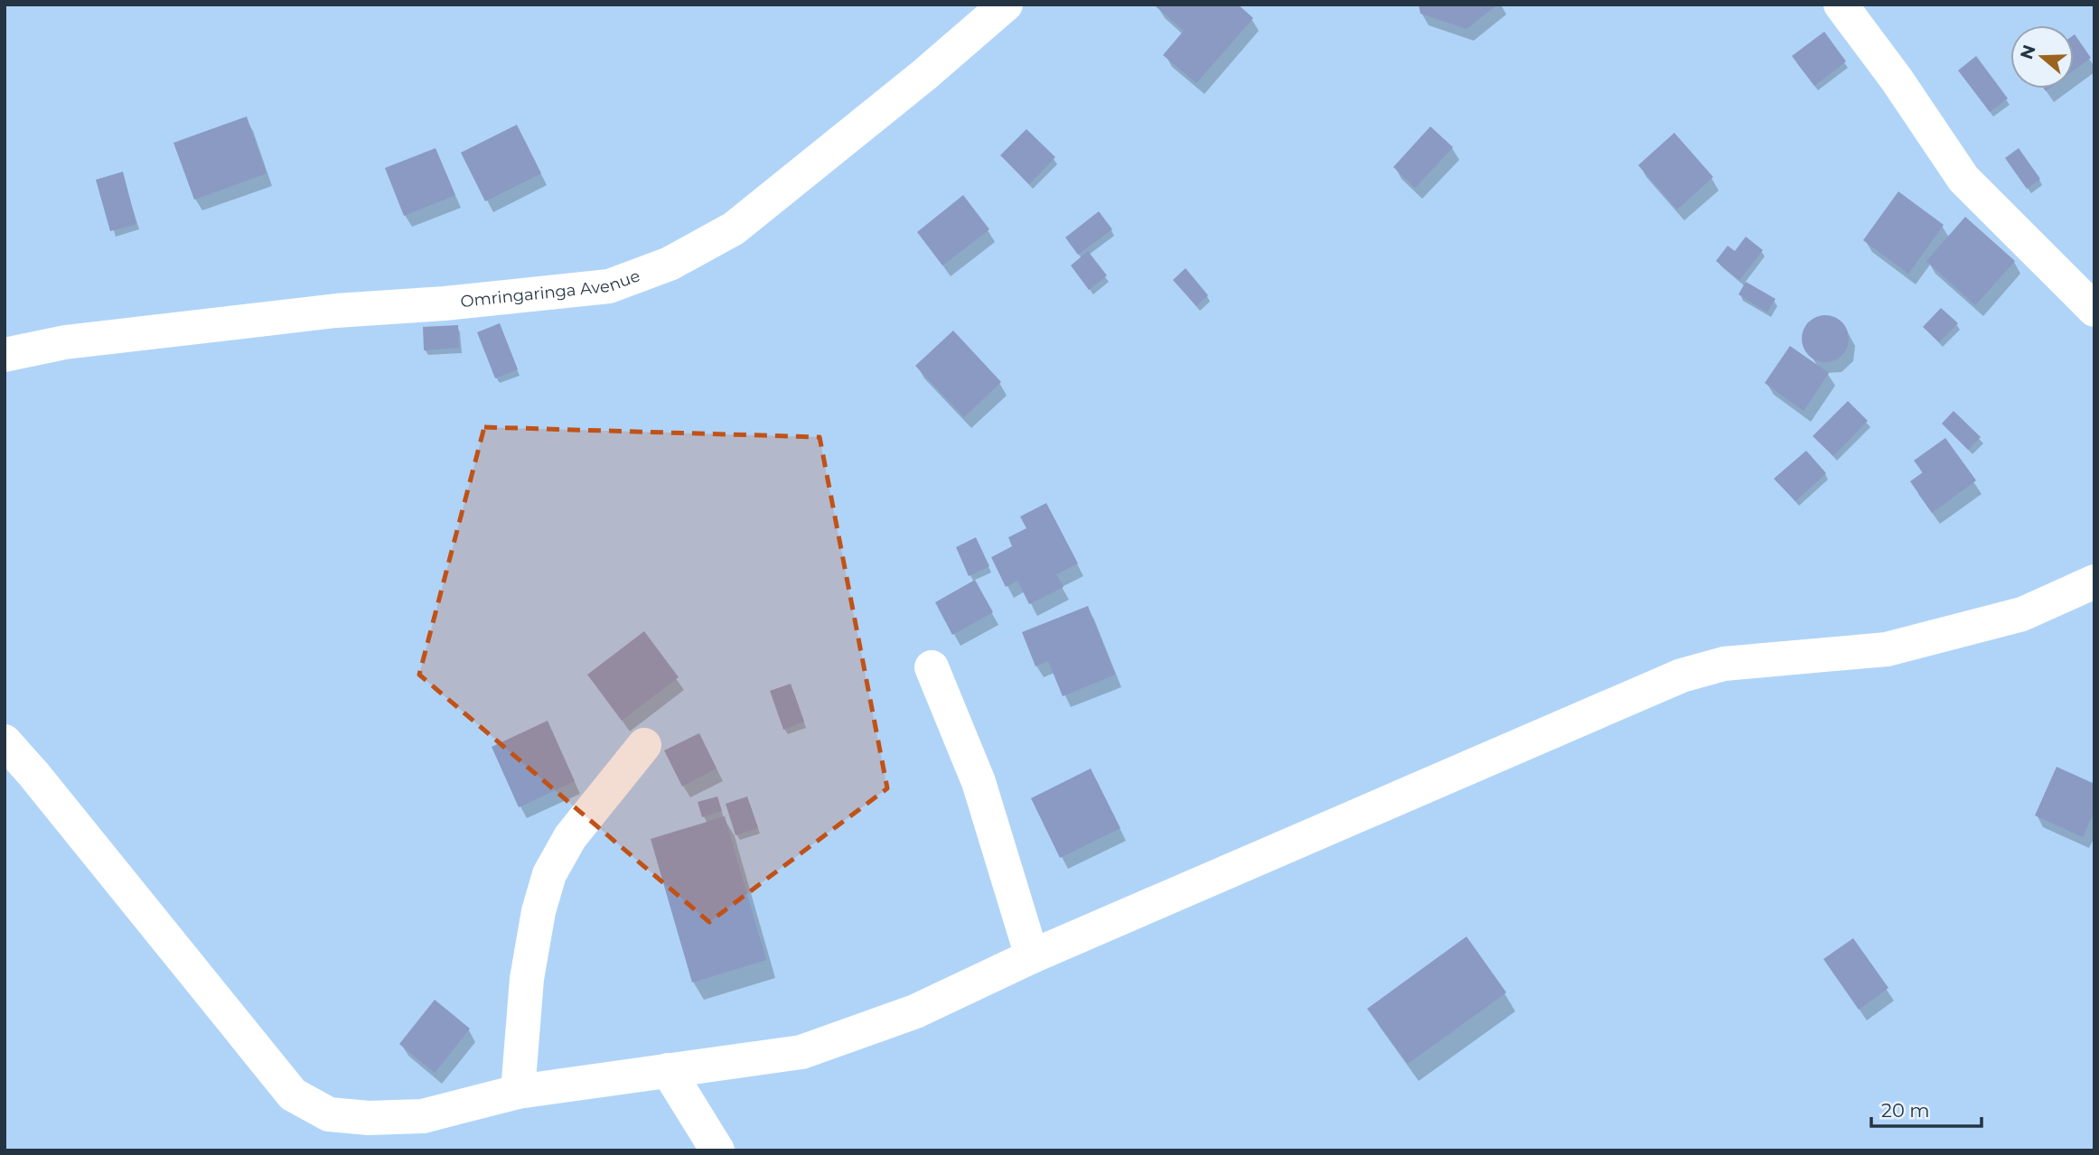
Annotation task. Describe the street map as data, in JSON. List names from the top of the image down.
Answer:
{
  "streets": {
    "street": ["Omringaringa Avenue"]
  },
  "scale_bar": "20 m",
  "north": "left"
}
